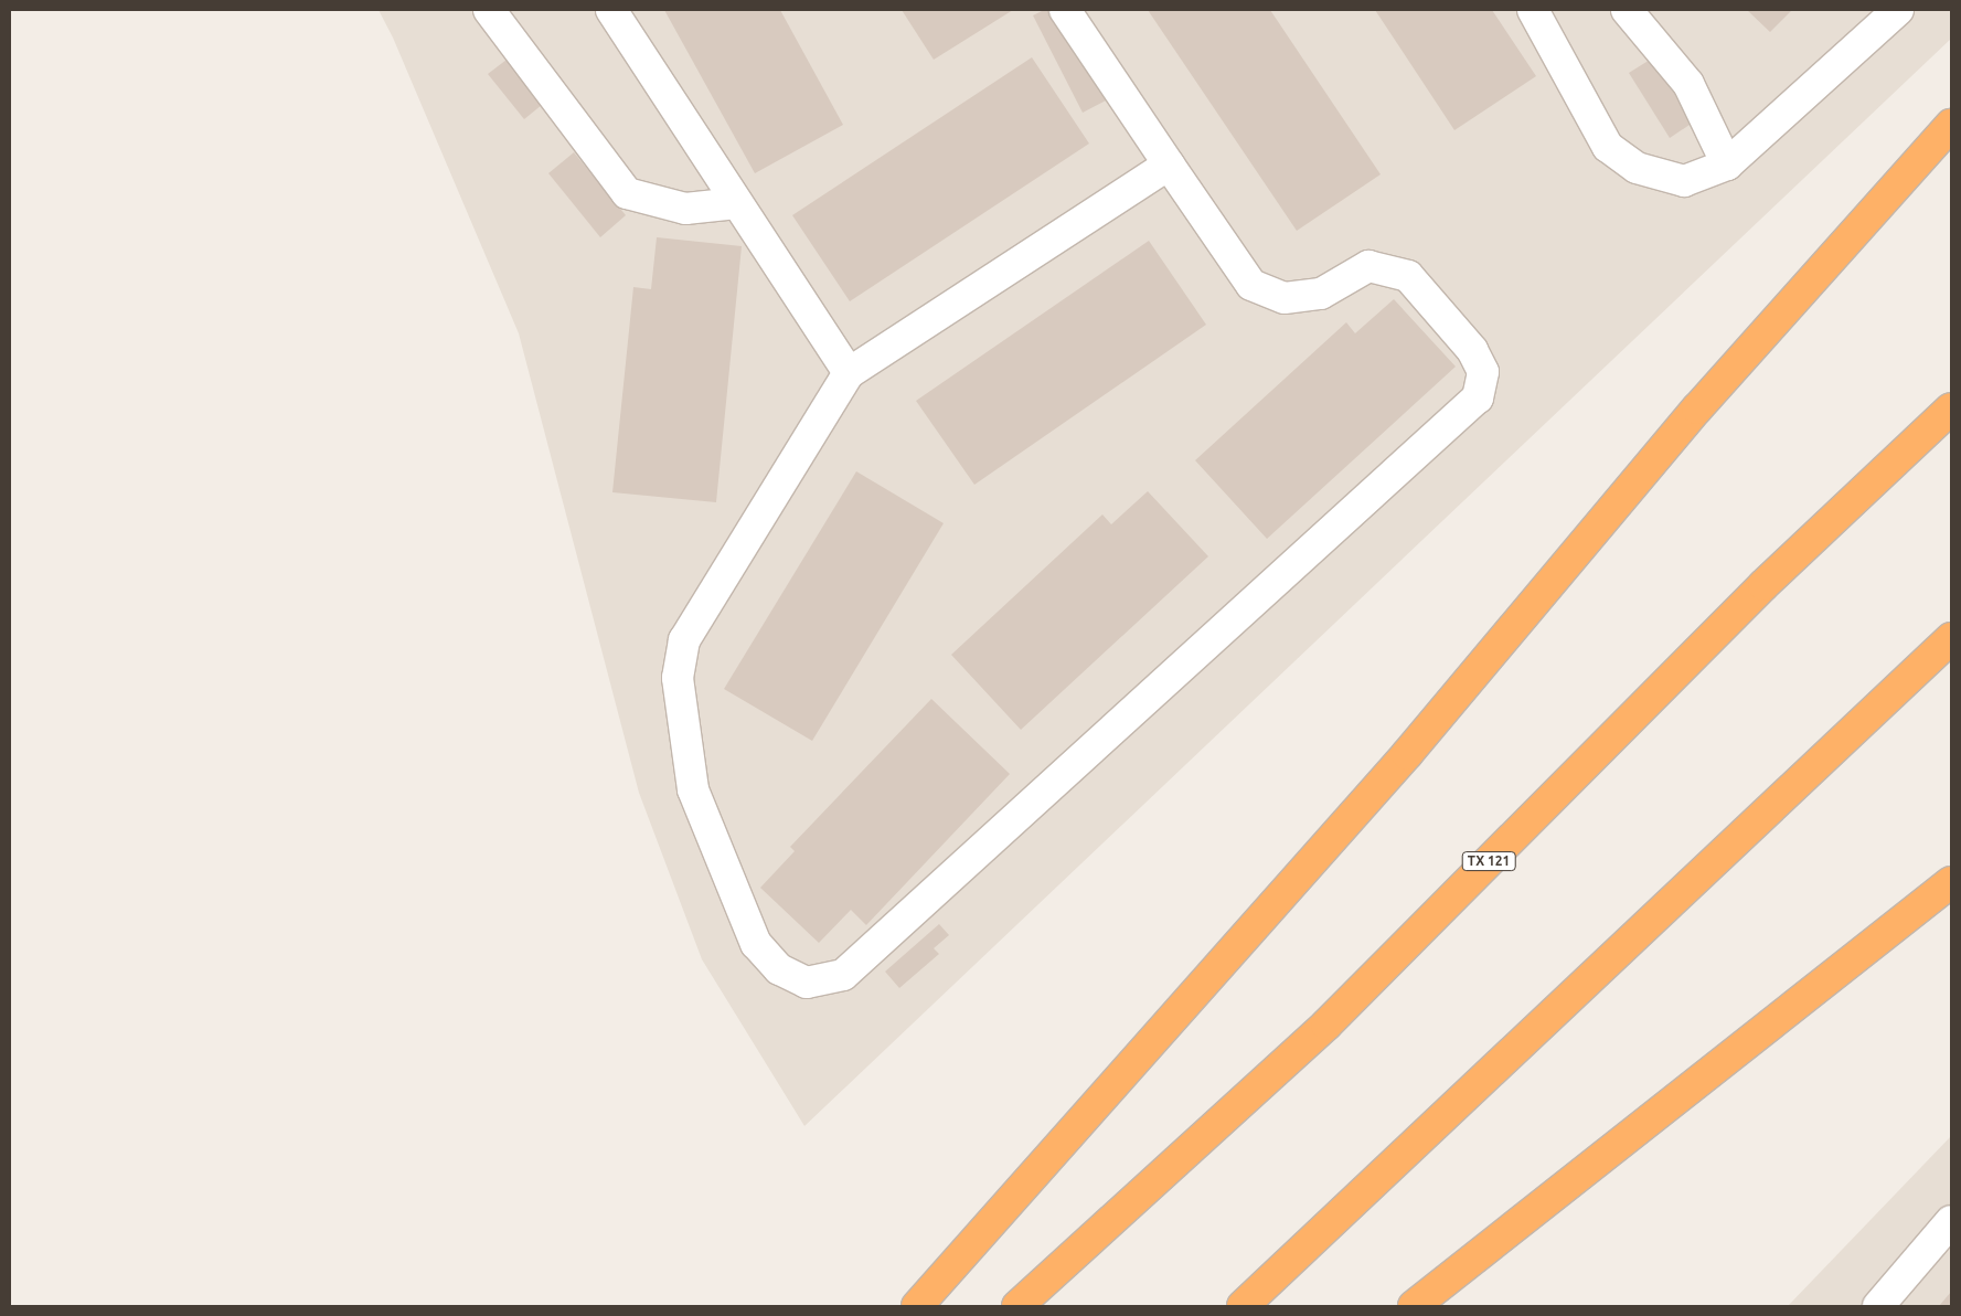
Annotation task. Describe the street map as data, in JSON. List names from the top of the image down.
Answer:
{
  "streets": {
    "highway": ["TX 121"]
  }
}
